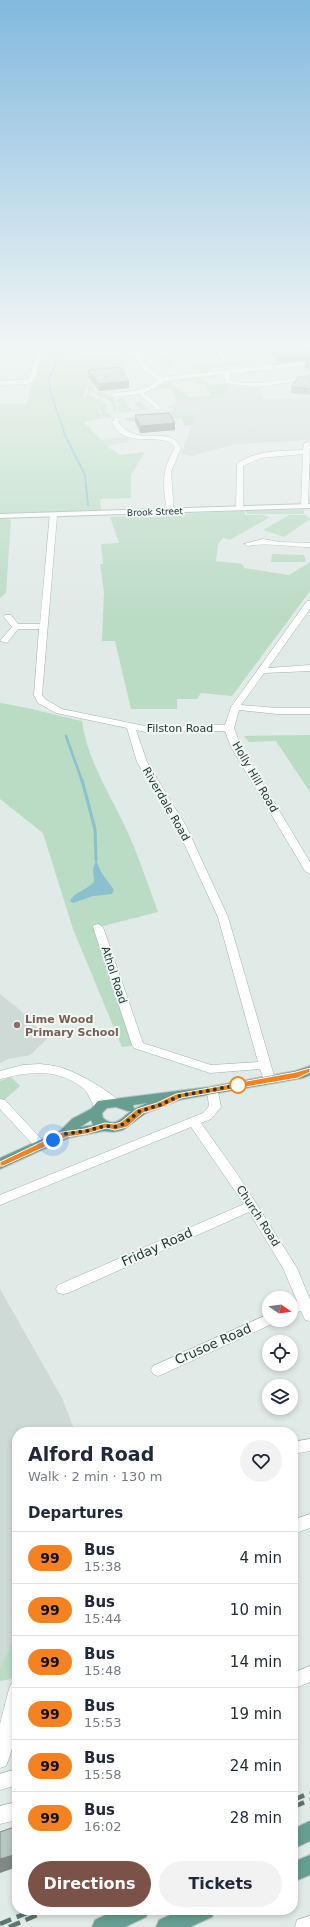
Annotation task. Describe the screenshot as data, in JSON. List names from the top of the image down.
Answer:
{
  "streets": {
    "street": [
      "Brook Street",
      "Filston Road",
      "Holly Hill Road",
      "Riverdale Road",
      "Athol Road",
      "Church Road",
      "Friday Road",
      "Crusoe Road"
    ]
  },
  "crossings": [
    ["Filston Road", "Holly Hill Road"],
    ["Filston Road", "Riverdale Road"],
    ["Riverdale Road", "Athol Road"],
    ["Church Road", "Friday Road"]
  ],
  "places": ["Lime Wood Primary School"],
  "lines": ["bus line 99"],
  "north": "right",
  "page": {
    "heading": [
      ["Alford Road", "Walk · 2 min · 130 m"],
      "Departures"
    ],
    "list": [
      {
        "mark": "99",
        "name": "Bus",
        "note": "15:38",
        "value": "4 min"
      },
      {
        "mark": "99",
        "name": "Bus",
        "note": "15:44",
        "value": "10 min"
      },
      {
        "mark": "99",
        "name": "Bus",
        "note": "15:48",
        "value": "14 min"
      },
      {
        "mark": "99",
        "name": "Bus",
        "note": "15:53",
        "value": "19 min"
      },
      {
        "mark": "99",
        "name": "Bus",
        "note": "15:58",
        "value": "24 min"
      },
      {
        "mark": "99",
        "name": "Bus",
        "note": "16:02",
        "value": "28 min"
      }
    ],
    "buttons": ["Directions", "Tickets"]
  }
}
